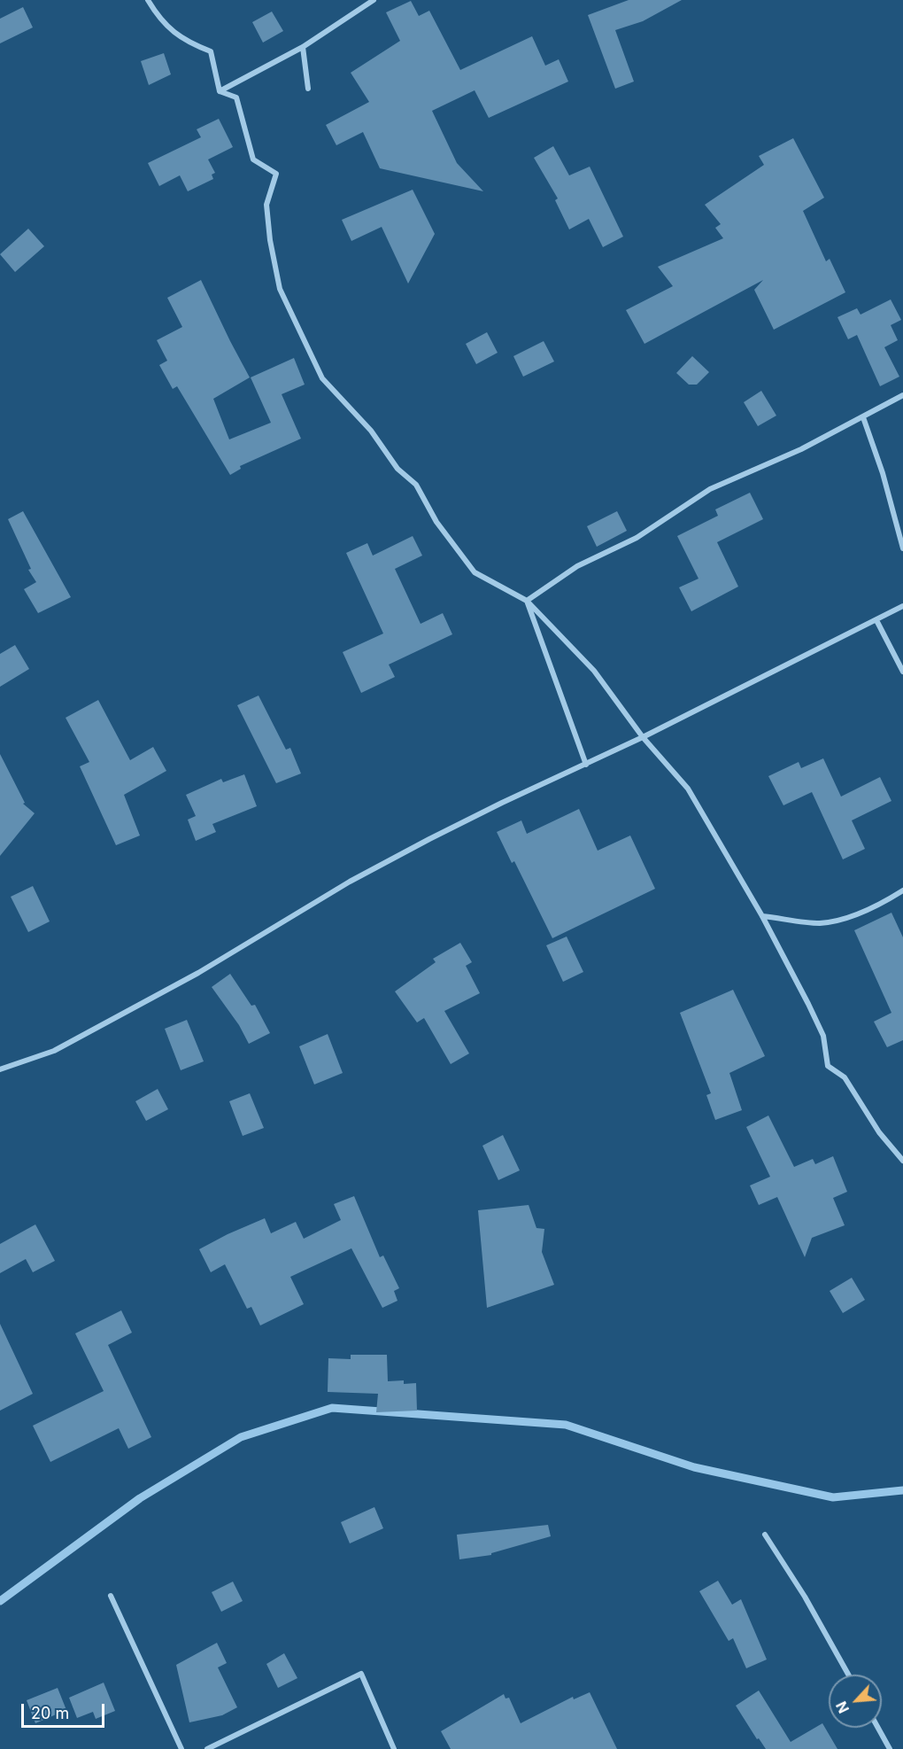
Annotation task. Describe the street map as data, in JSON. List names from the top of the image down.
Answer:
{
  "scale_bar": "20 m",
  "north": "bottom left"
}
